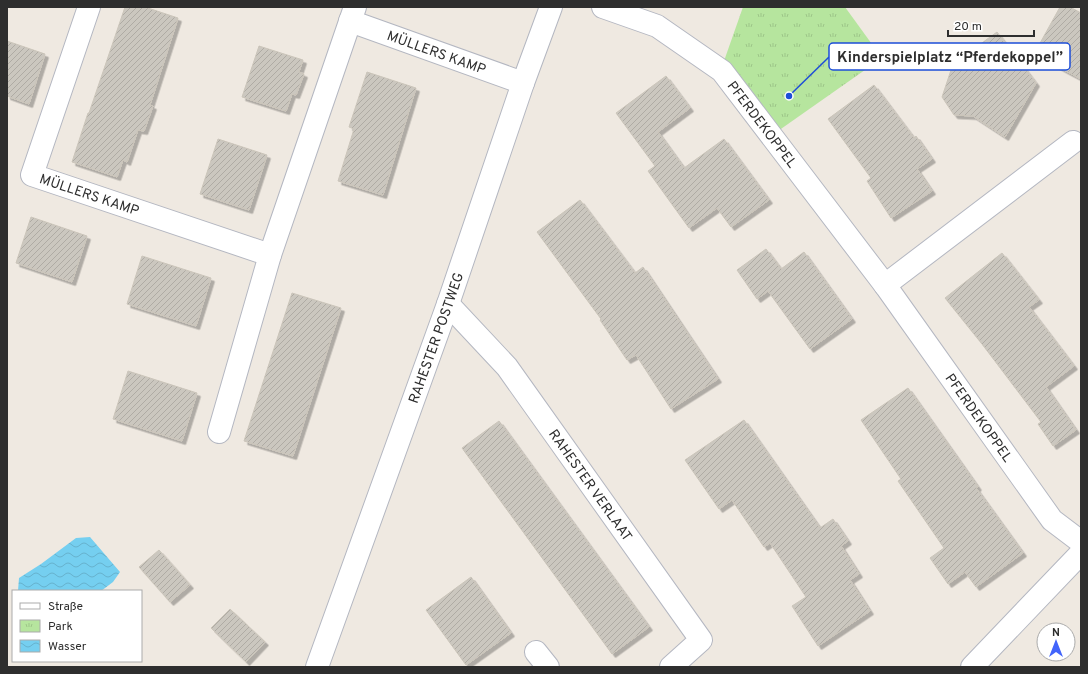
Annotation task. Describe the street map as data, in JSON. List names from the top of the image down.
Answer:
{
  "streets": {
    "street": [
      "MÜLLERS KAMP",
      "PFERDEKOPPEL",
      "RAHESTER POSTWEG",
      "RAHESTER VERLAAT"
    ]
  },
  "crossings": [
    ["MÜLLERS KAMP", "RAHESTER POSTWEG"],
    ["RAHESTER POSTWEG", "RAHESTER VERLAAT"]
  ],
  "places": ["Kinderspielplatz “Pferdekoppel”"],
  "legend": ["Straße", "Park", "Wasser"],
  "scale_bar": "20 m",
  "north": "top"
}
